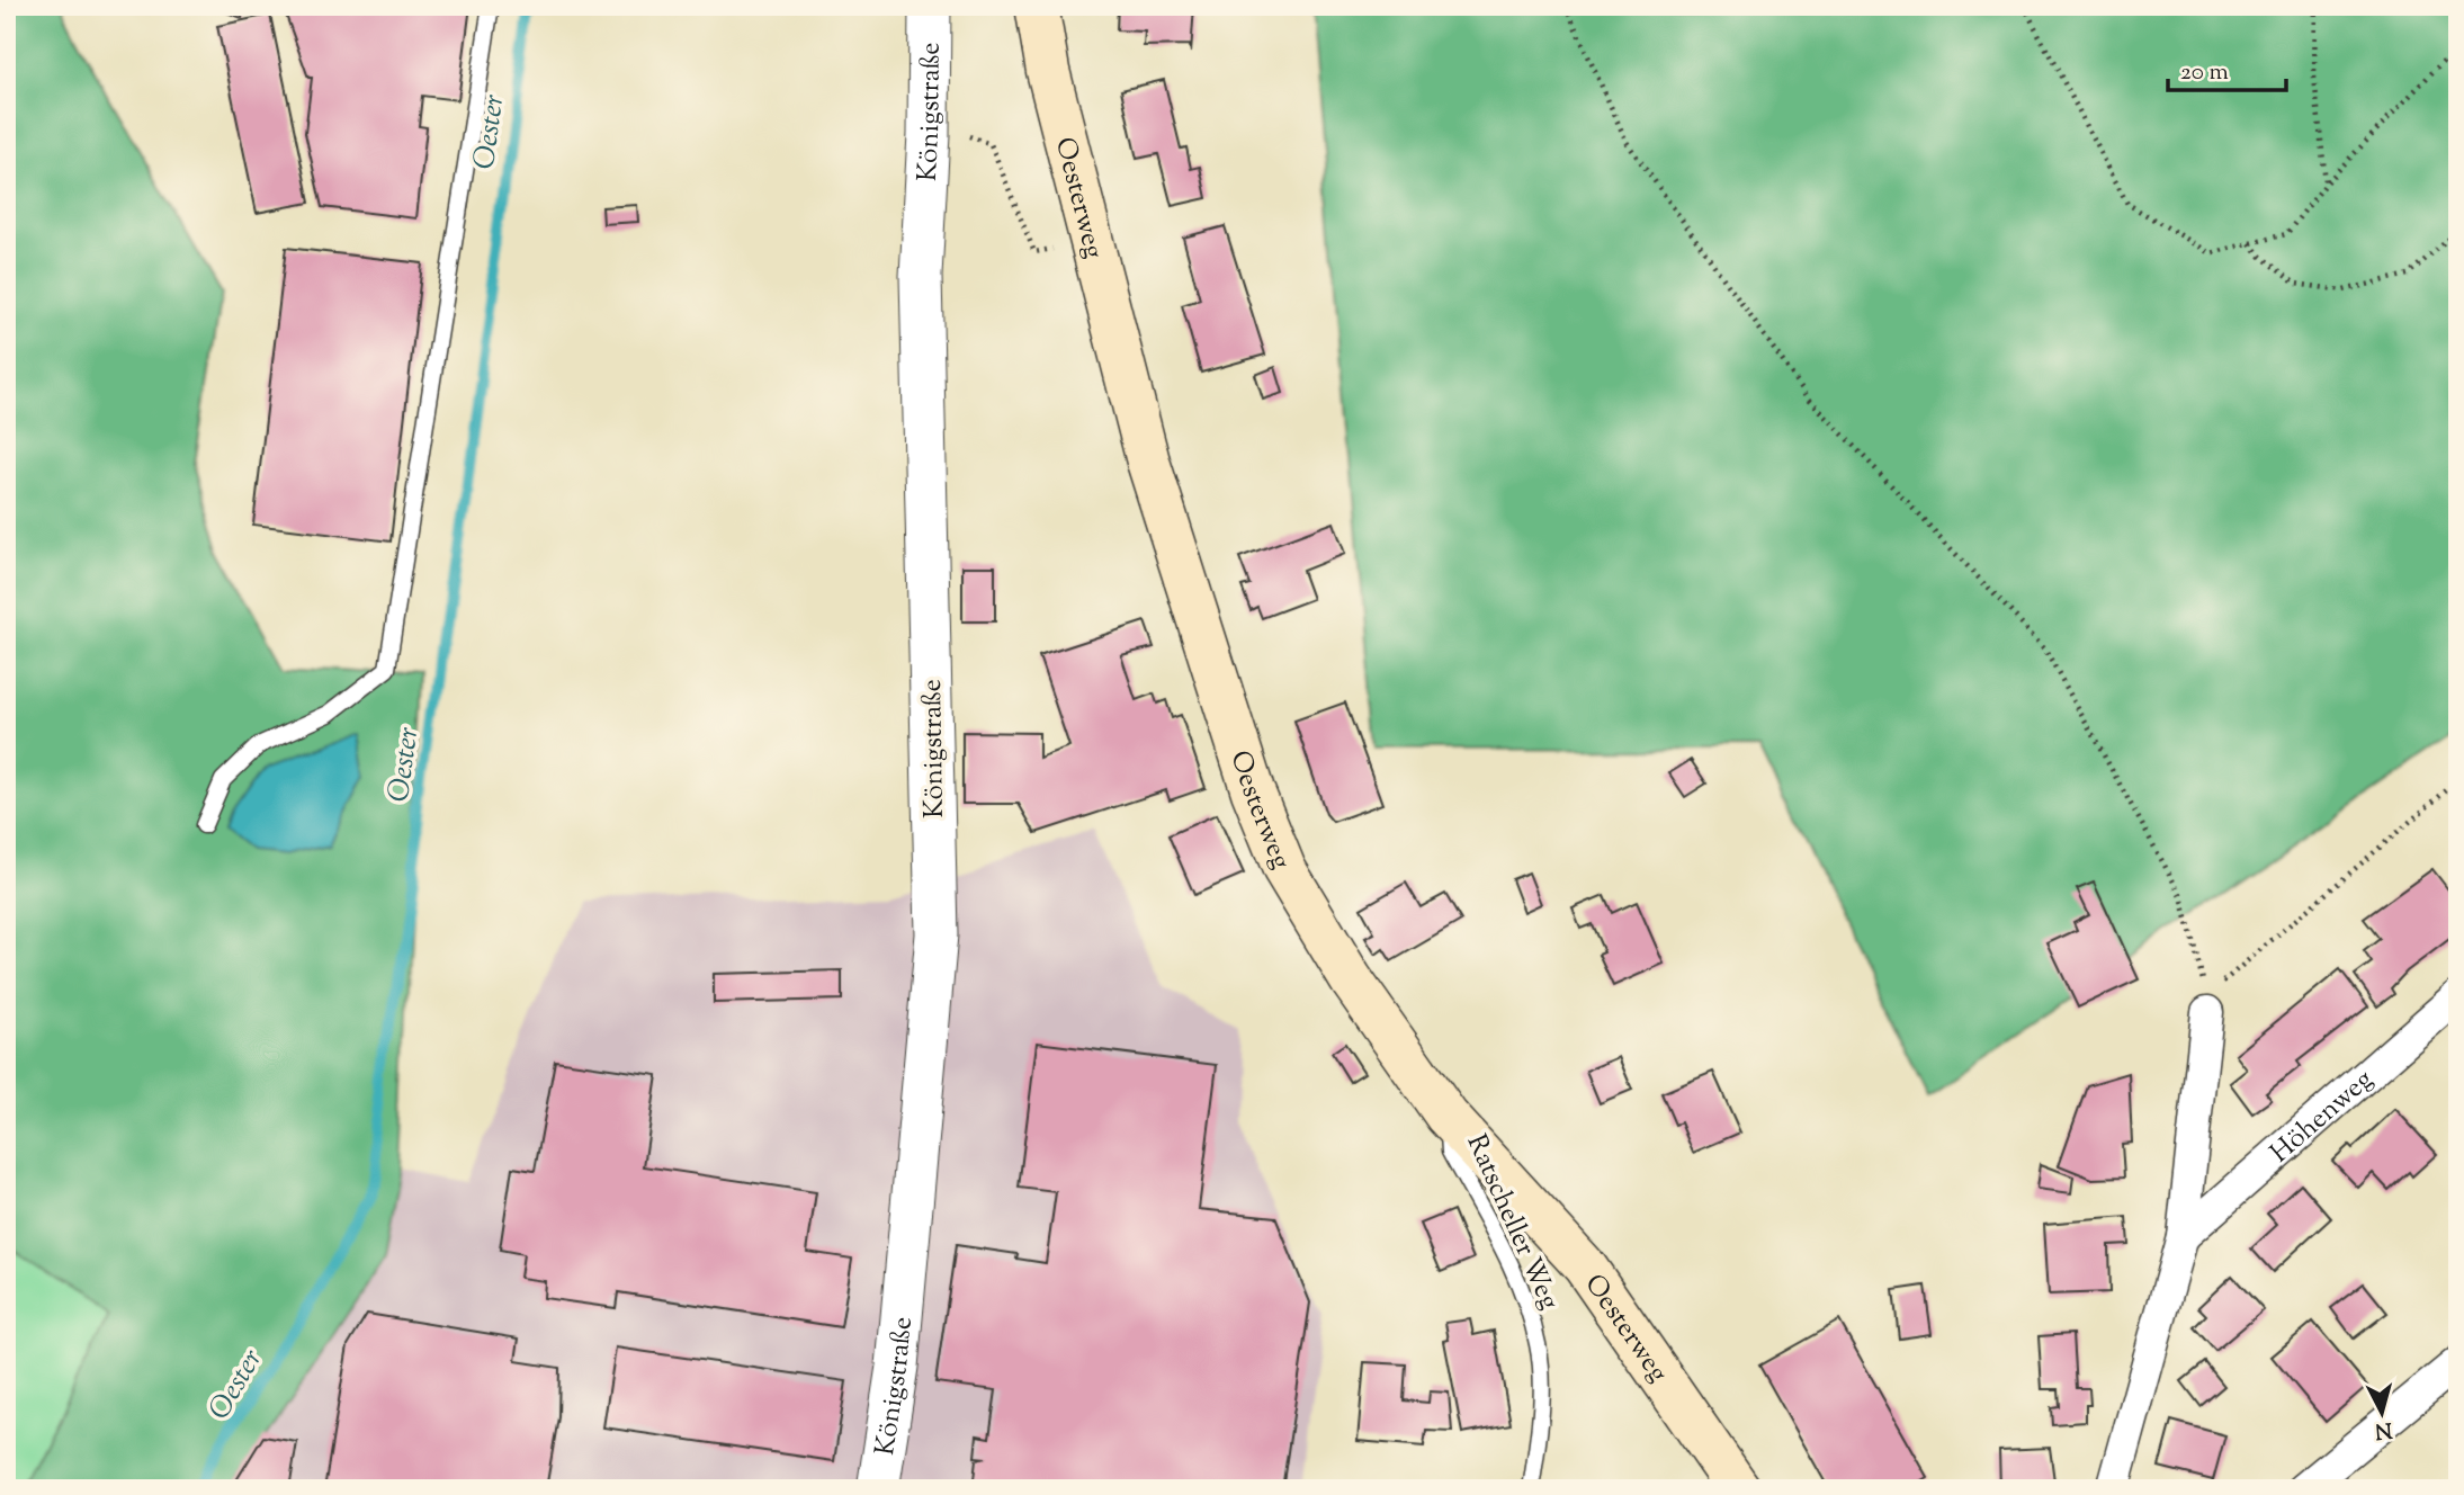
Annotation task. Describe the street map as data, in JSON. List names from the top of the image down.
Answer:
{
  "streets": {
    "main road": ["Oesterweg"],
    "street": ["Königstraße", "Höhenweg"],
    "lane": ["Ratscheller Weg"]
  },
  "crossings": [
    ["Oesterweg", "Ratscheller Weg"]
  ],
  "water": ["Oester"],
  "scale_bar": "20 m",
  "north": "bottom"
}
